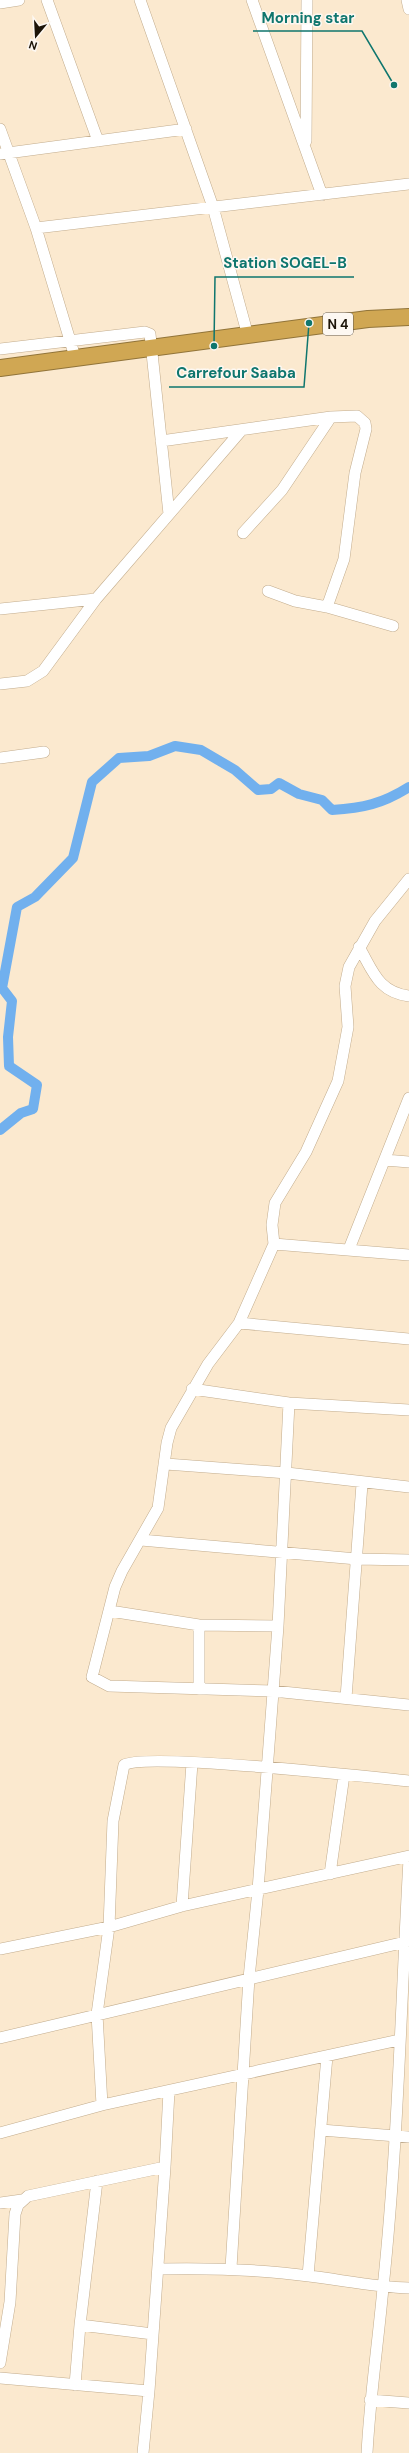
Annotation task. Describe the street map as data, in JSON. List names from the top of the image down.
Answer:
{
  "streets": {
    "highway": ["N 4"]
  },
  "places": ["Morning star", "Carrefour Saaba", "Station SOGEL-B"],
  "north": "bottom"
}
